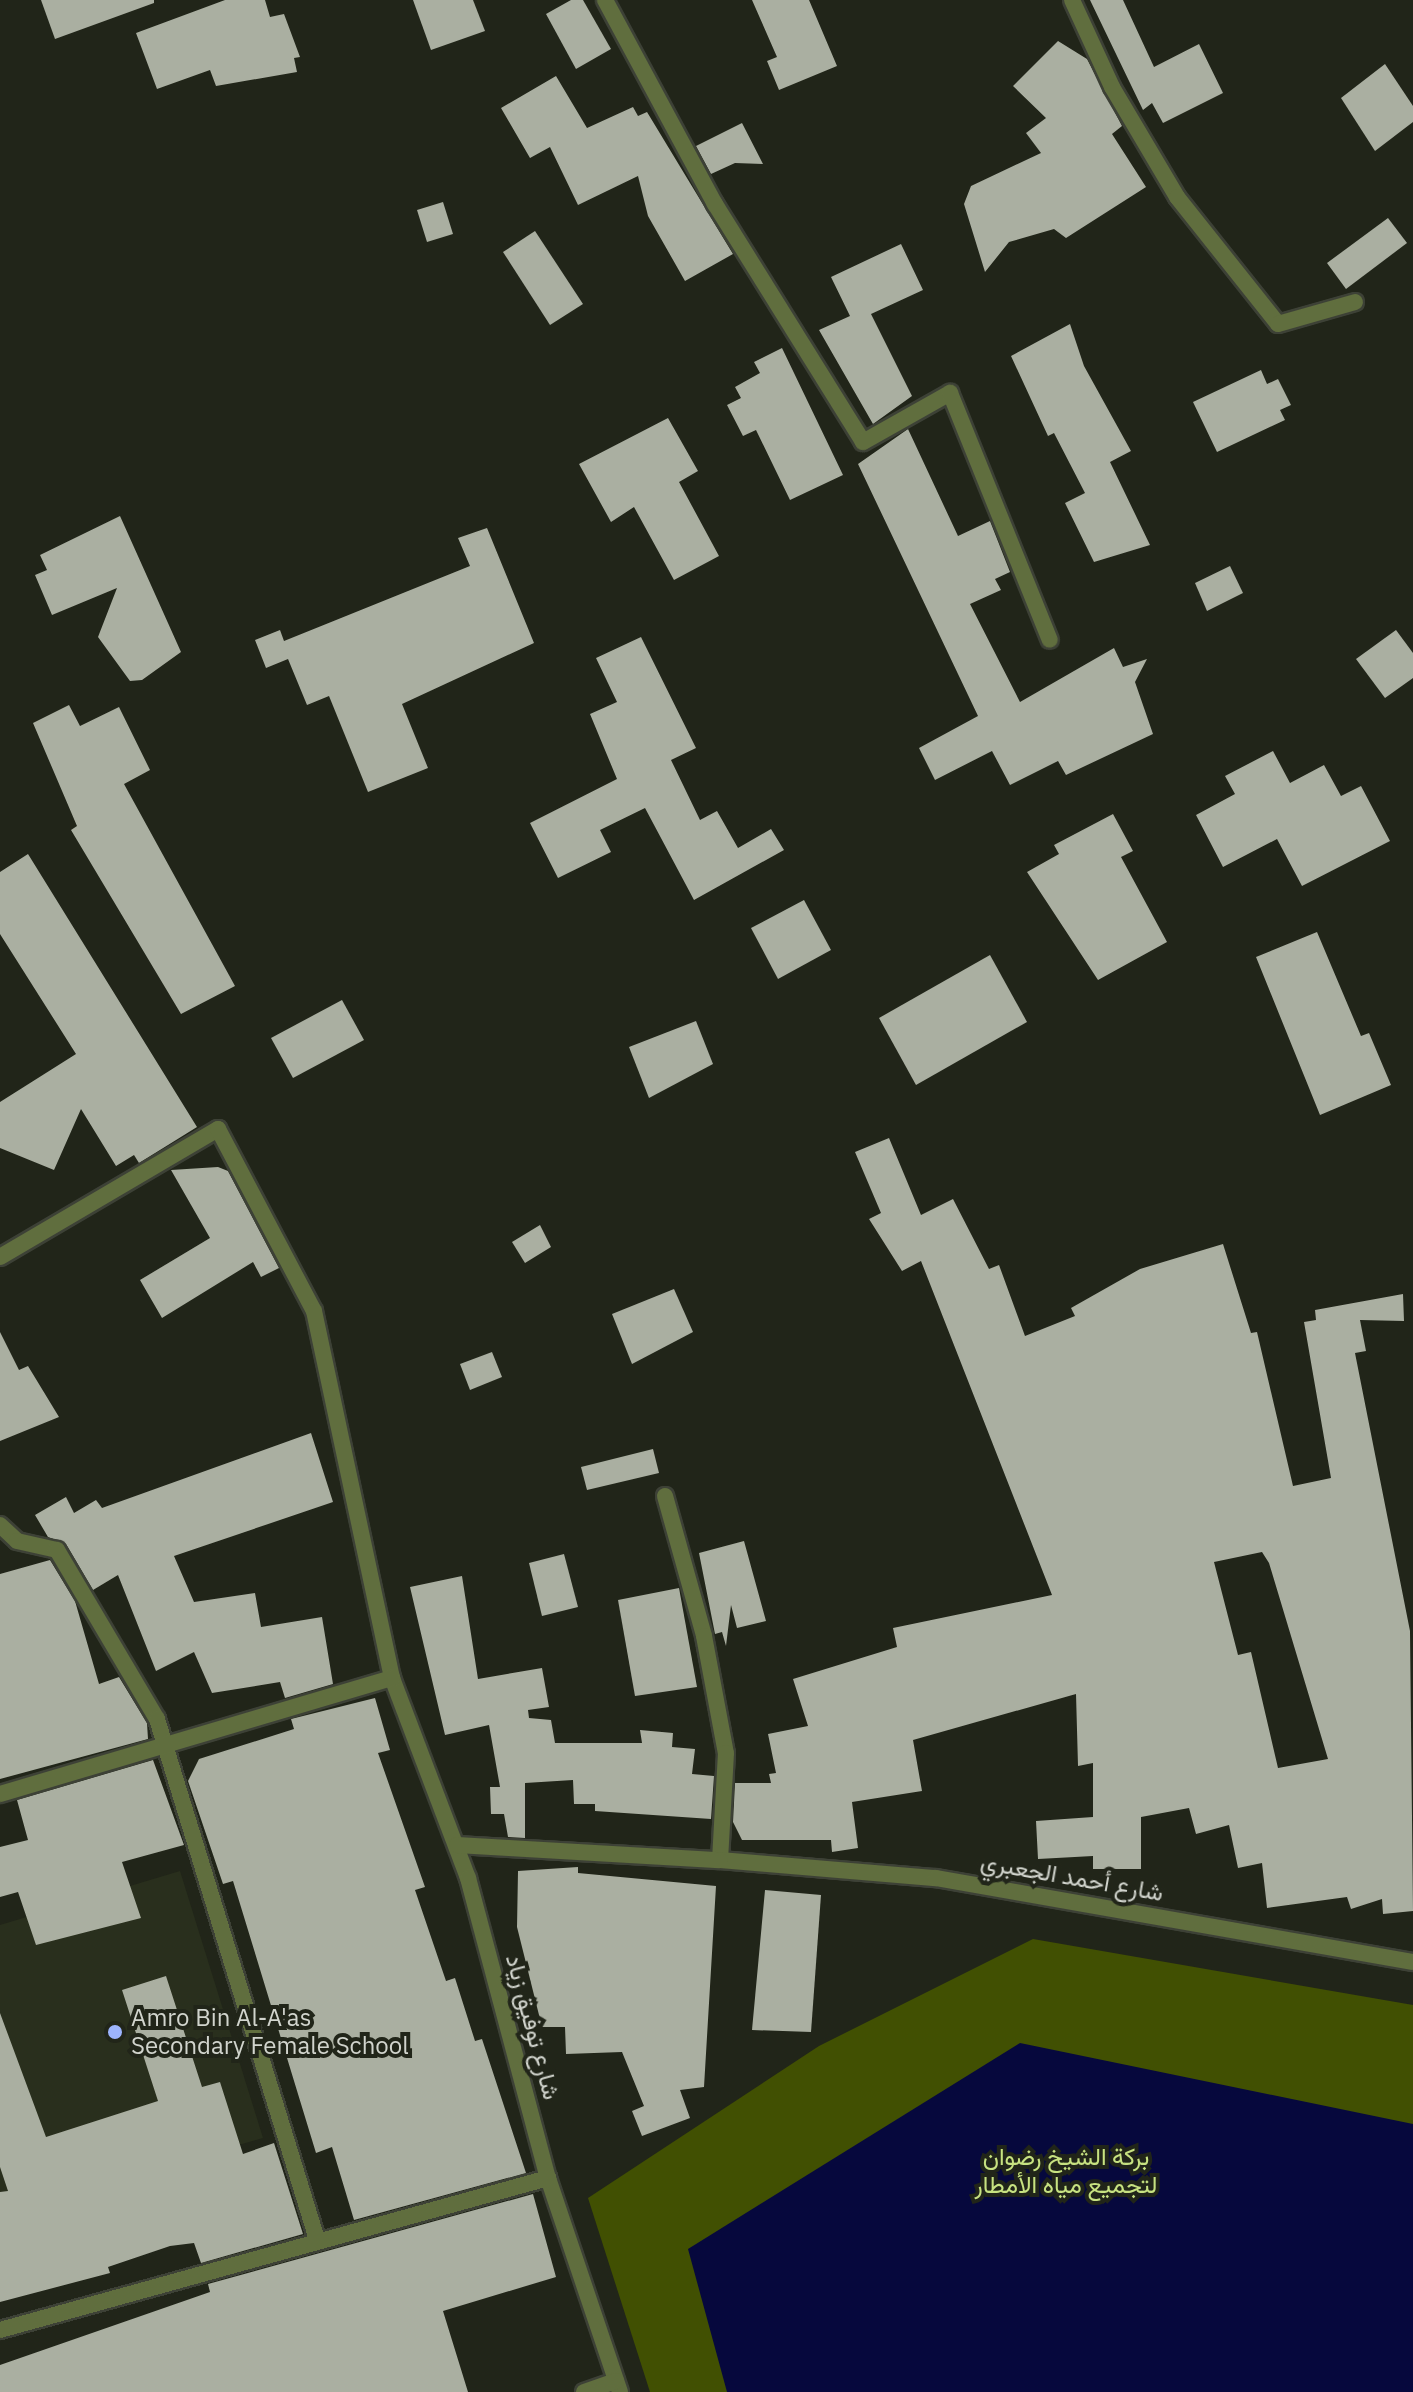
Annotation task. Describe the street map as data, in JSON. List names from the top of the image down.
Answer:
{
  "streets": {
    "street": ["شارع أحمد الجعبري", "شارع توفيق زياد"]
  },
  "crossings": [
    ["شارع أحمد الجعبري", "شارع توفيق زياد"]
  ],
  "parks": ["بركة الشيخ رضوان لتجميع مياه الأمطار"],
  "places": ["Amro Bin Al-A'as Secondary Female School"]
}
